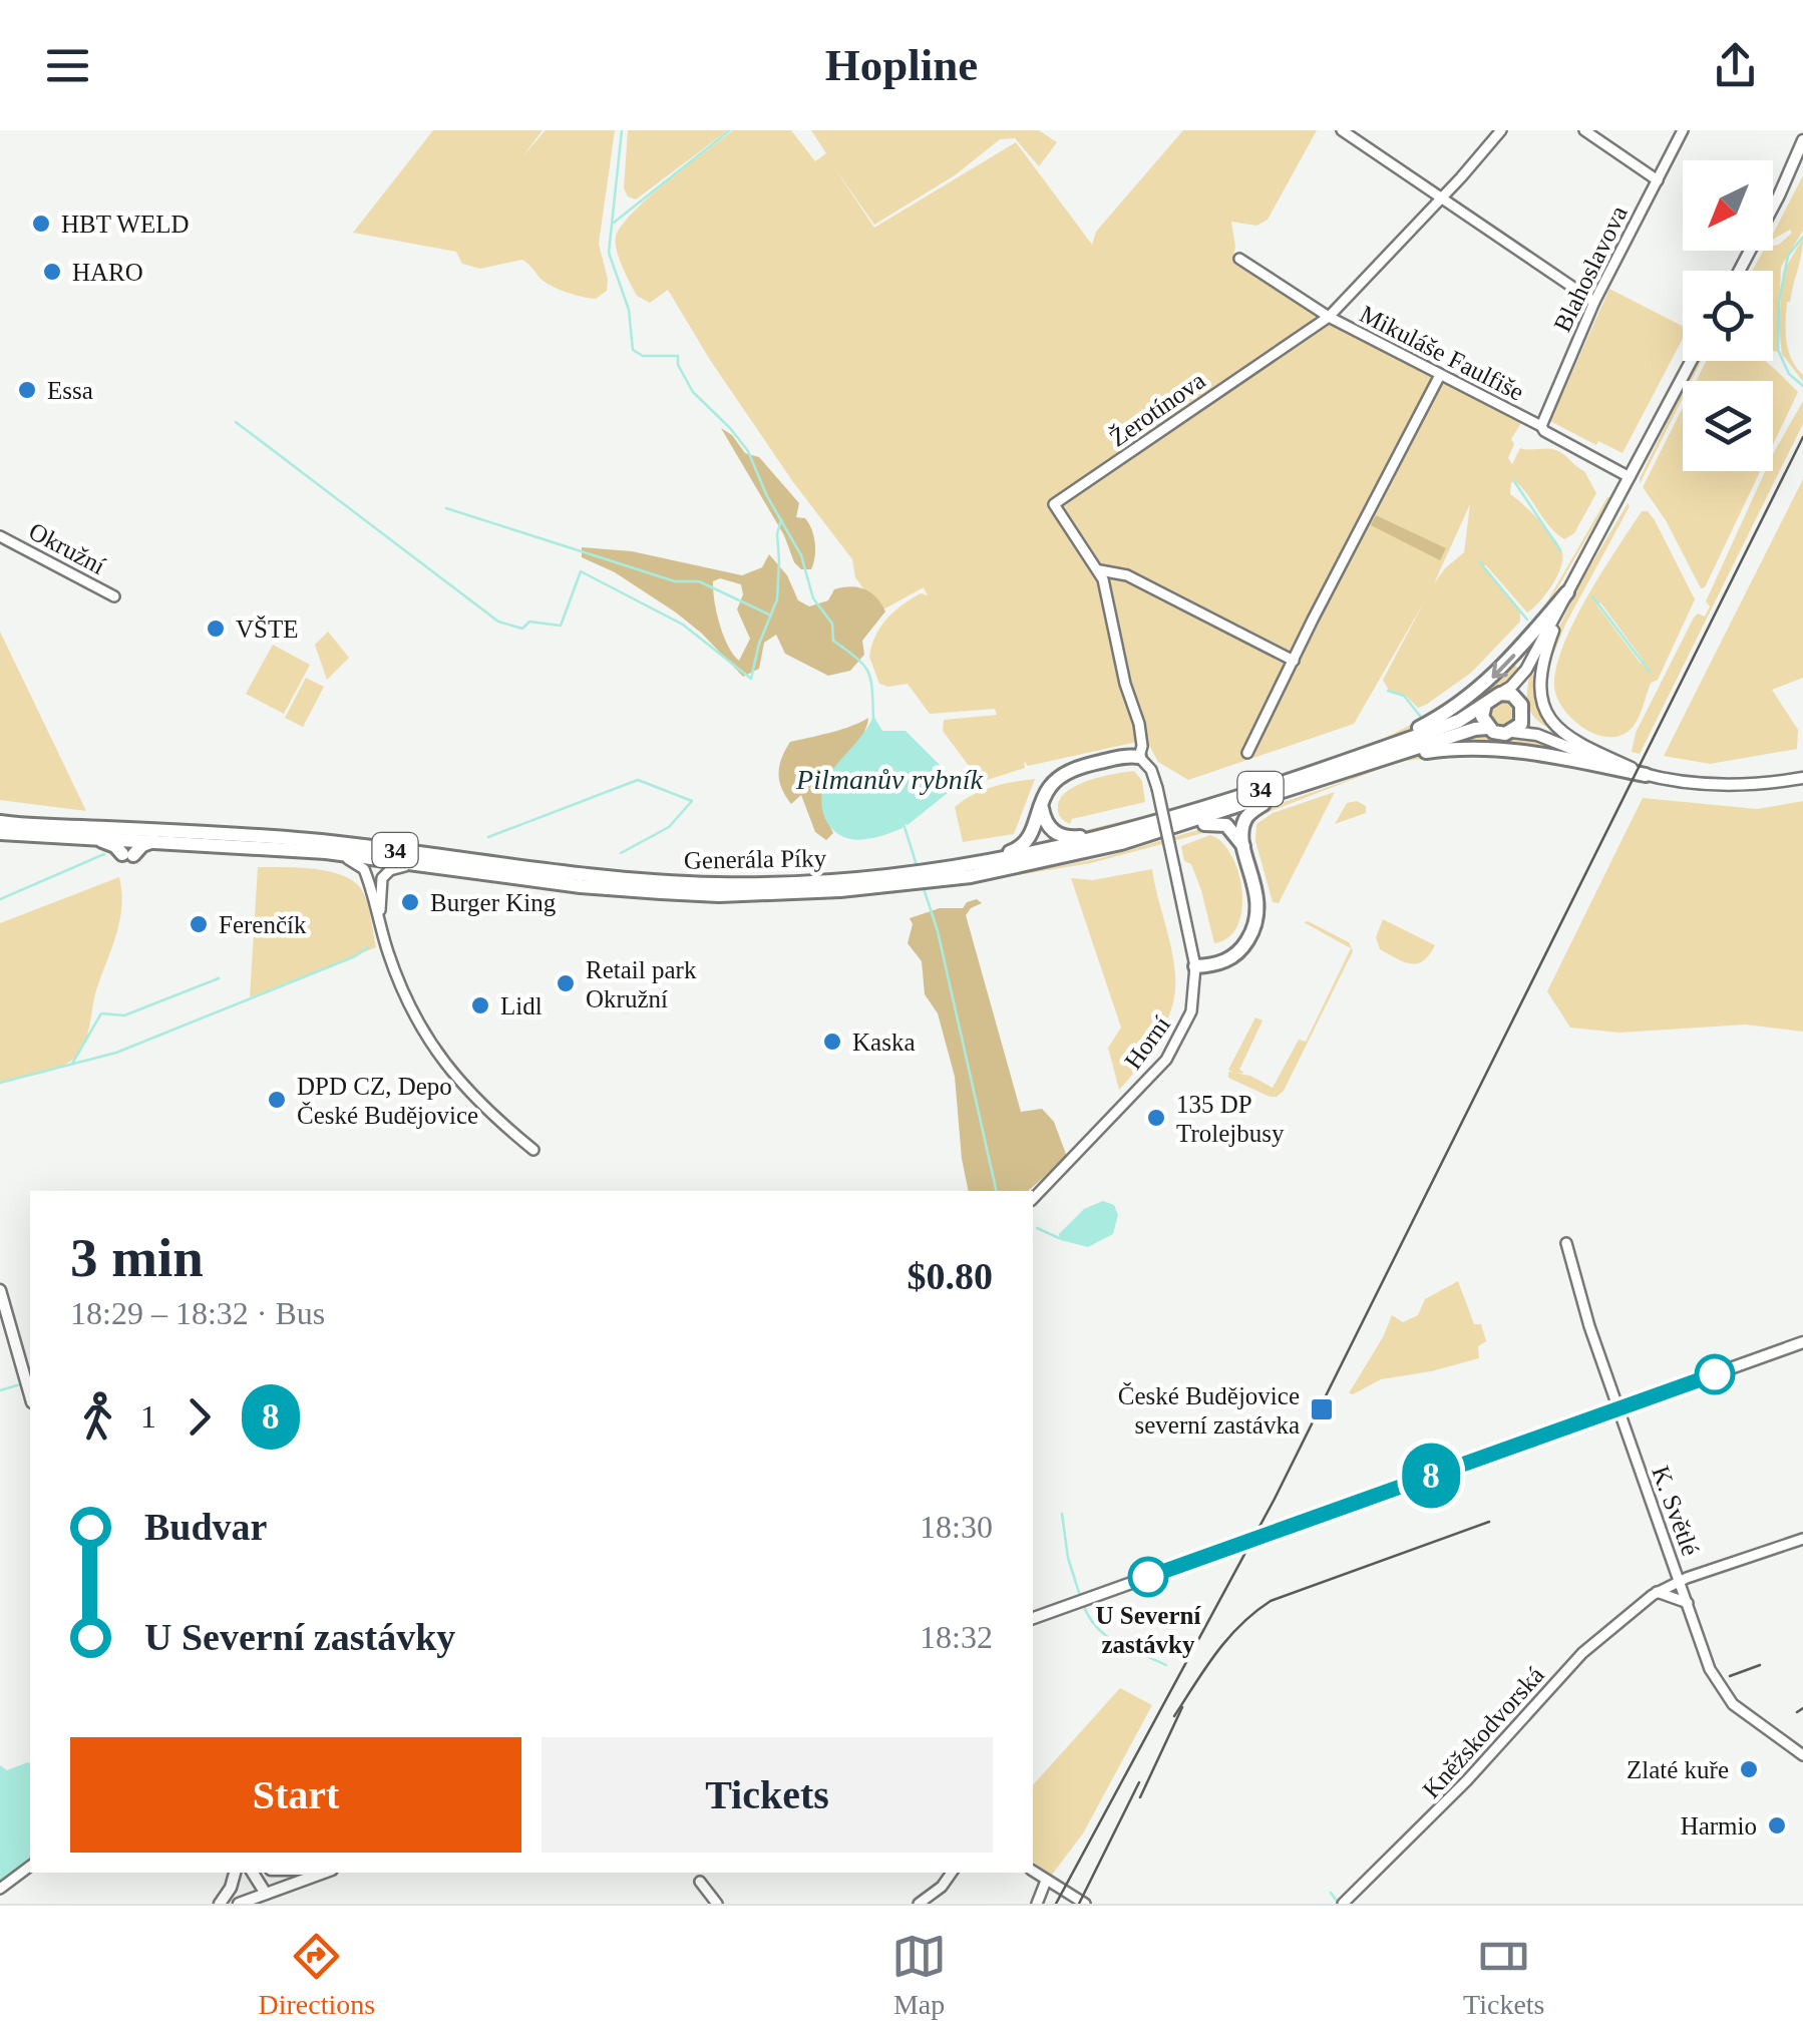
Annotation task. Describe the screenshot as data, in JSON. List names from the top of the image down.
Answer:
{
  "streets": {
    "highway": ["34", "Generála Píky"],
    "street": [
      "Blahoslavova",
      "Mikuláše Faulfiše",
      "Žerotínova",
      "Okružní",
      "Horní",
      "K. Světlé",
      "Kněžskodvorská"
    ]
  },
  "crossings": [
    ["Blahoslavova", "Mikuláše Faulfiše"],
    ["Mikuláše Faulfiše", "Žerotínova"],
    ["Žerotínova", "Horní"],
    ["34", "Generála Píky"],
    ["K. Světlé", "Kněžskodvorská"]
  ],
  "water": ["Pilmanův rybník"],
  "places": {
    "other": [
      "HBT WELD",
      "HARO",
      "Essa",
      "VŠTE",
      "Burger King",
      "Ferenčík",
      "Retail park Okružní",
      "Lidl",
      "Kaska",
      "DPD CZ, Depo České Budějovice",
      "135 DP Trolejbusy",
      "U Severní zastávky",
      "Zlaté kuře",
      "Harmio"
    ],
    "transit": ["České Budějovice severní zastávka"]
  },
  "lines": ["bus line 8"],
  "north": "bottom left",
  "page": {
    "header": "Hopline",
    "on_map": "8",
    "heading": ["3 min", "18:29 – 18:32 · Bus", "$0.80"],
    "legs": ["1", "8"],
    "list": [
      {
        "name": "Budvar",
        "value": "18:30"
      },
      {
        "name": "U Severní zastávky",
        "value": "18:32"
      }
    ],
    "buttons": ["Start", "Tickets"],
    "tabs": ["Directions", "Map", "Tickets"]
  }
}
